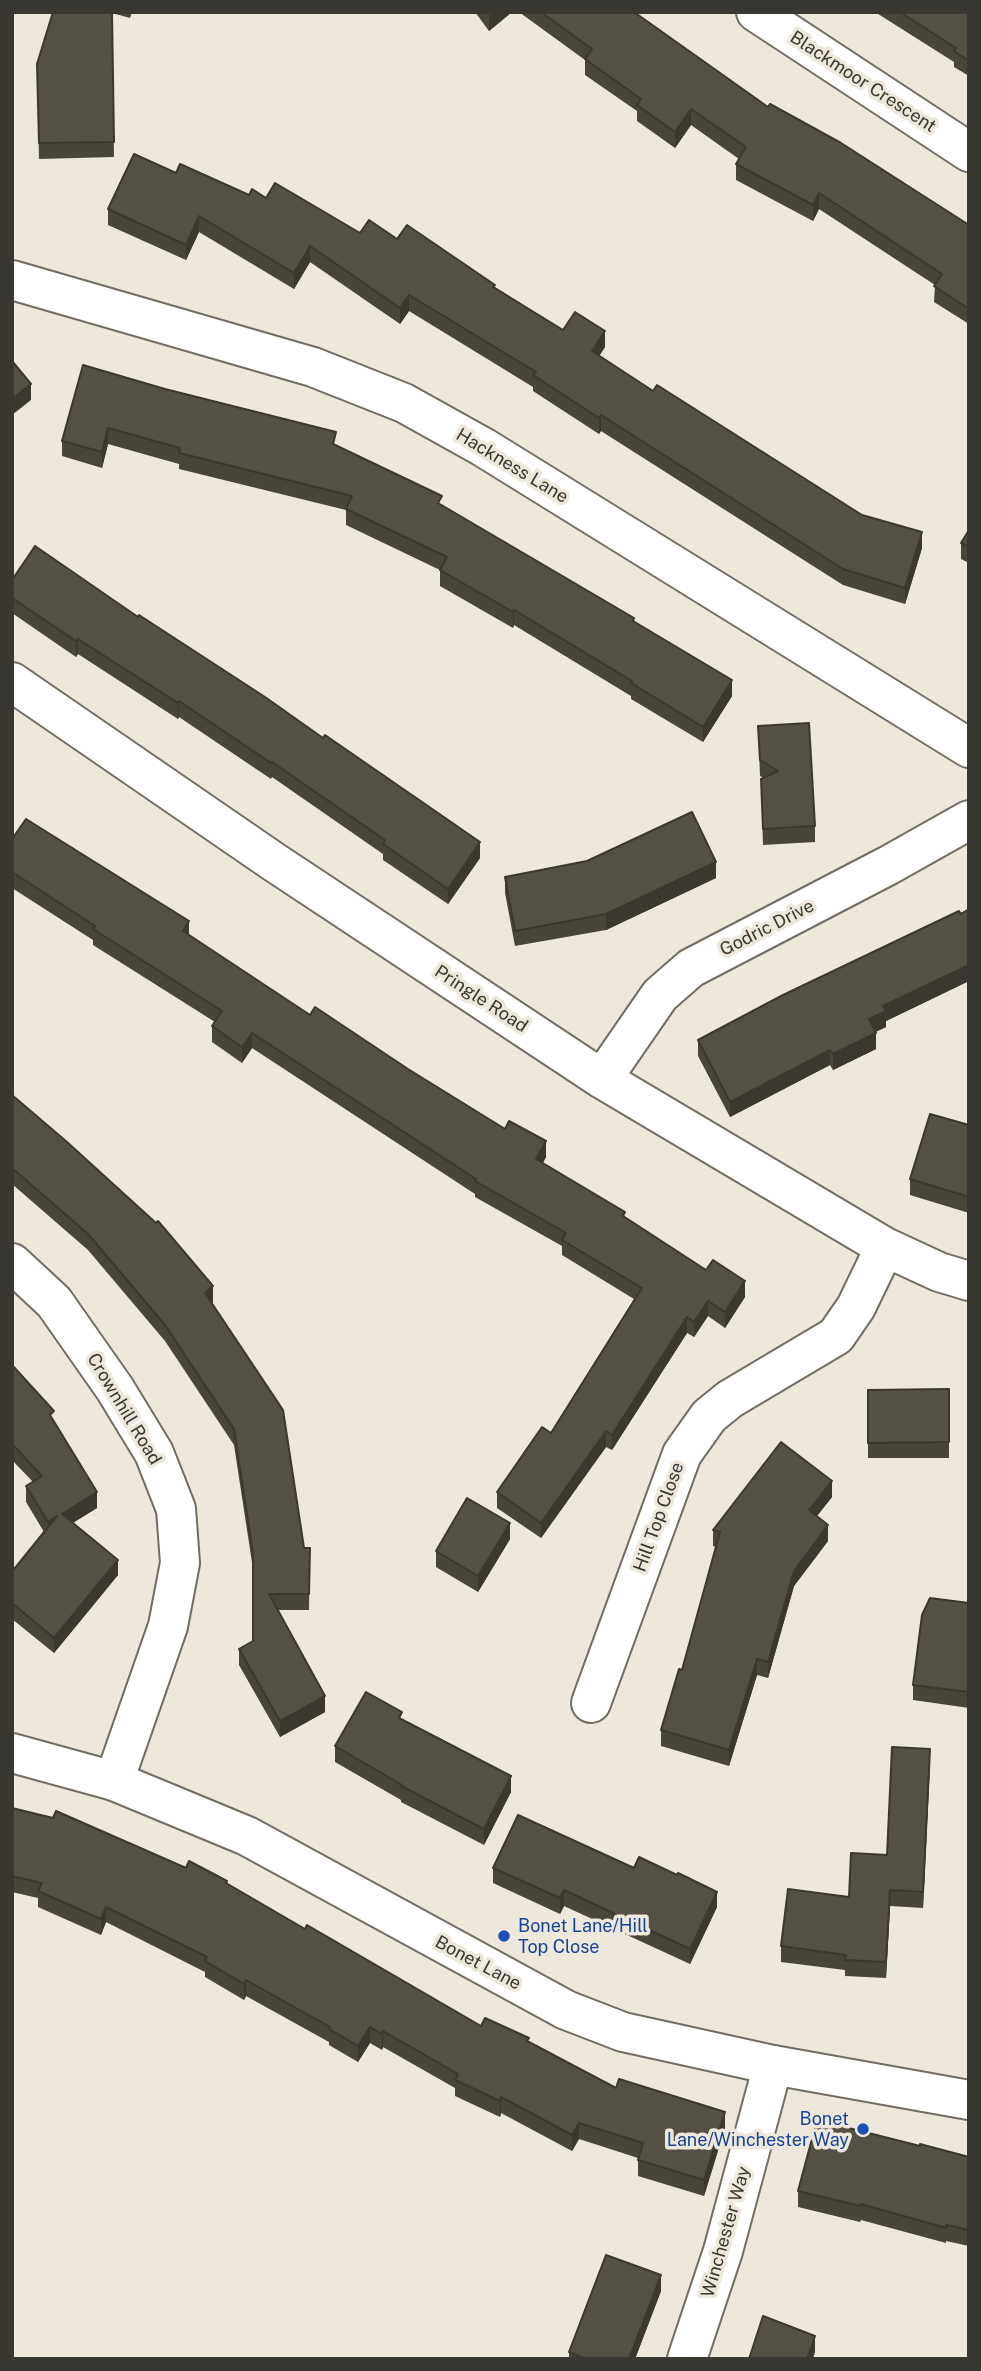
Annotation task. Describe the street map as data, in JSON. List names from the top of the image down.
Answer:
{
  "streets": {
    "street": [
      "Blackmoor Crescent",
      "Hackness Lane",
      "Godric Drive",
      "Pringle Road",
      "Crownhill Road",
      "Hill Top Close",
      "Bonet Lane",
      "Winchester Way"
    ]
  },
  "crossings": [
    ["Godric Drive", "Pringle Road"],
    ["Pringle Road", "Hill Top Close"],
    ["Crownhill Road", "Bonet Lane"],
    ["Bonet Lane", "Winchester Way"]
  ],
  "places": ["Bonet Lane/Hill Top Close", "Bonet Lane/Winchester Way"]
}
